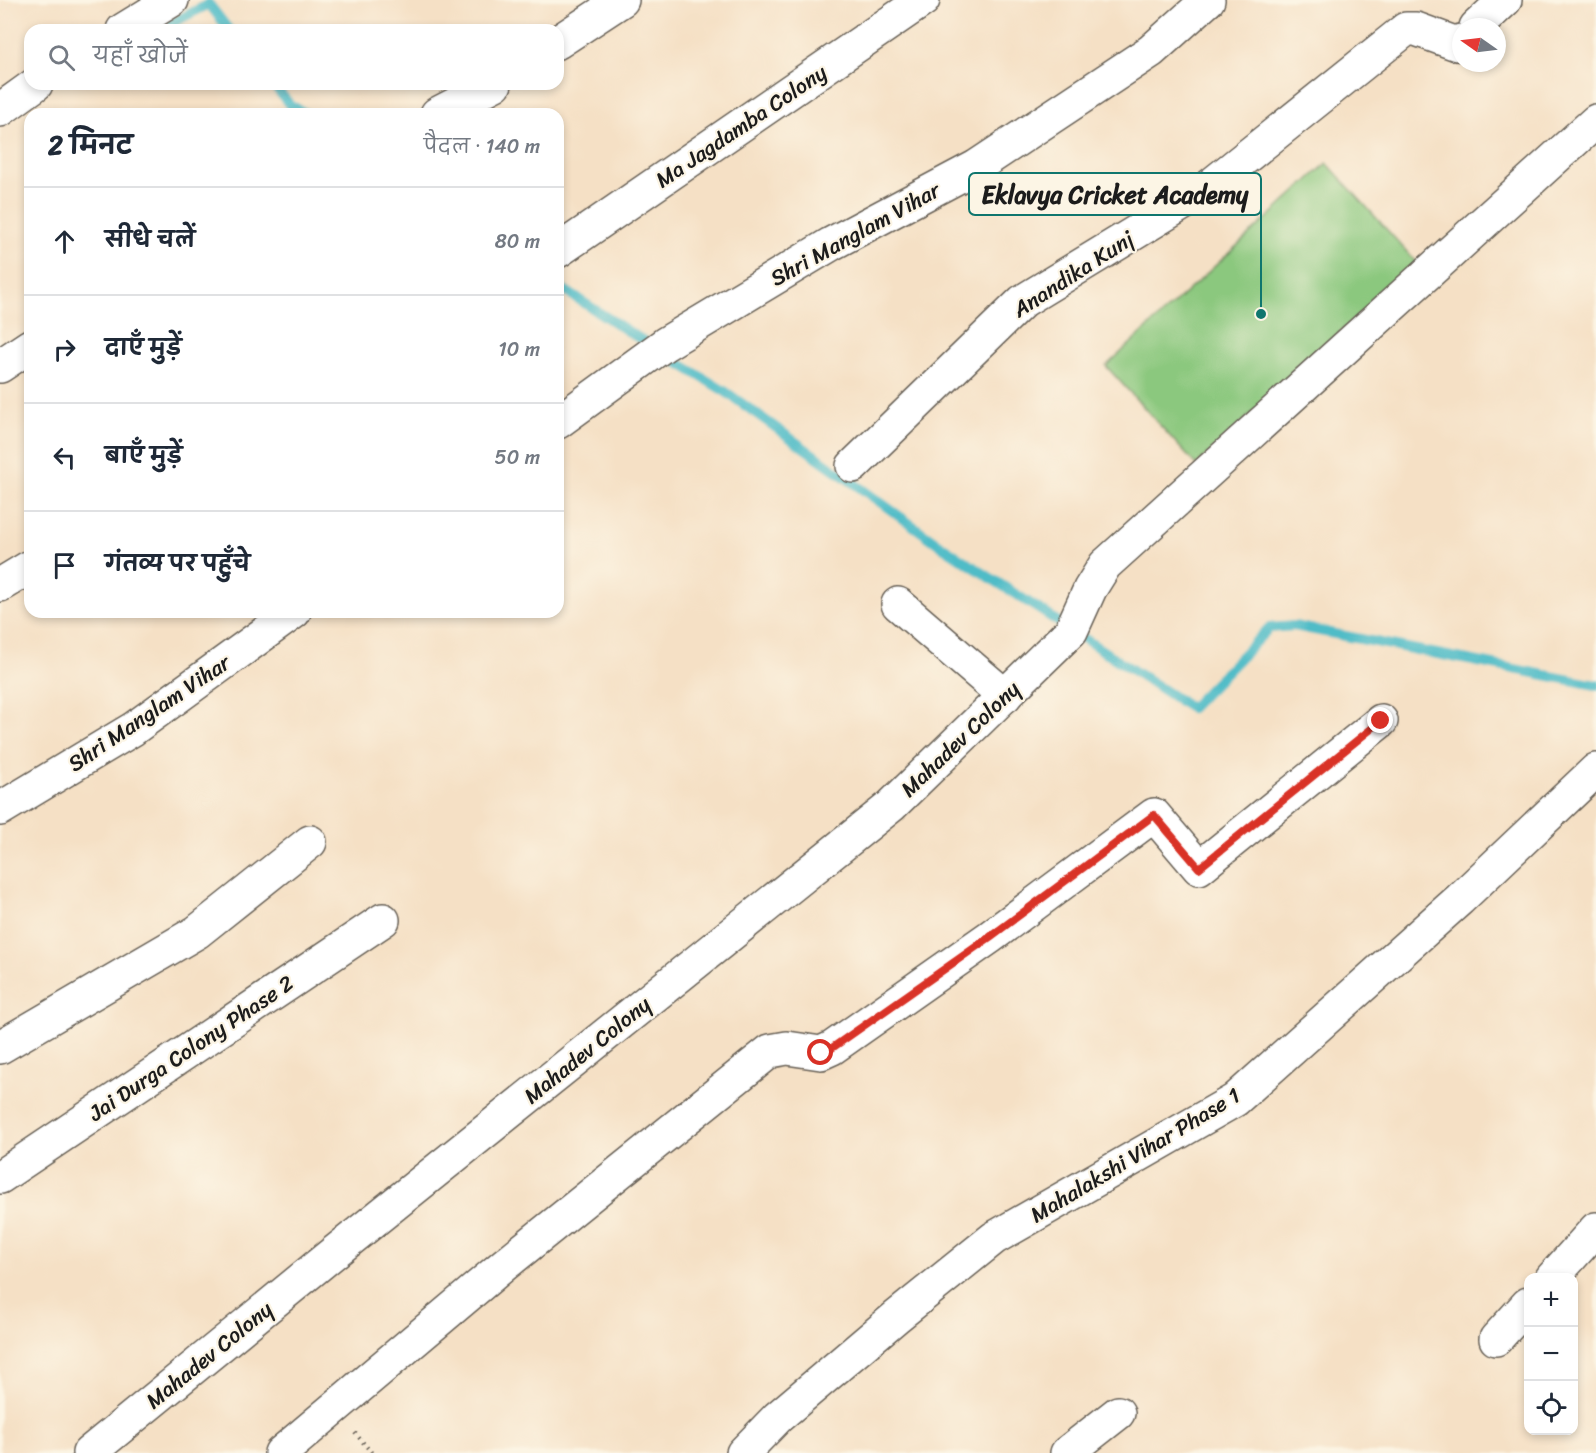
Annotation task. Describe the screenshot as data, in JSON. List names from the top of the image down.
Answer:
{
  "streets": {
    "street": [
      "Ma Jagdamba Colony",
      "Shri Manglam Vihar",
      "Anandika Kunj",
      "Mahadev Colony",
      "Jai Durga Colony Phase 2",
      "Mahalakshi Vihar Phase 1"
    ]
  },
  "places": ["Eklavya Cricket Academy"],
  "north": "left",
  "page": {
    "search": "यहाँ खोजें",
    "heading": ["2 मिनट", "पैदल · 140 m"],
    "list": [
      ["सीधे चलें", "80 m"],
      ["दाएँ मुड़ें", "10 m"],
      ["बाएँ मुड़ें", "50 m"],
      "गंतव्य पर पहुँचे"
    ],
    "map_buttons": ["+", "−"]
  }
}
